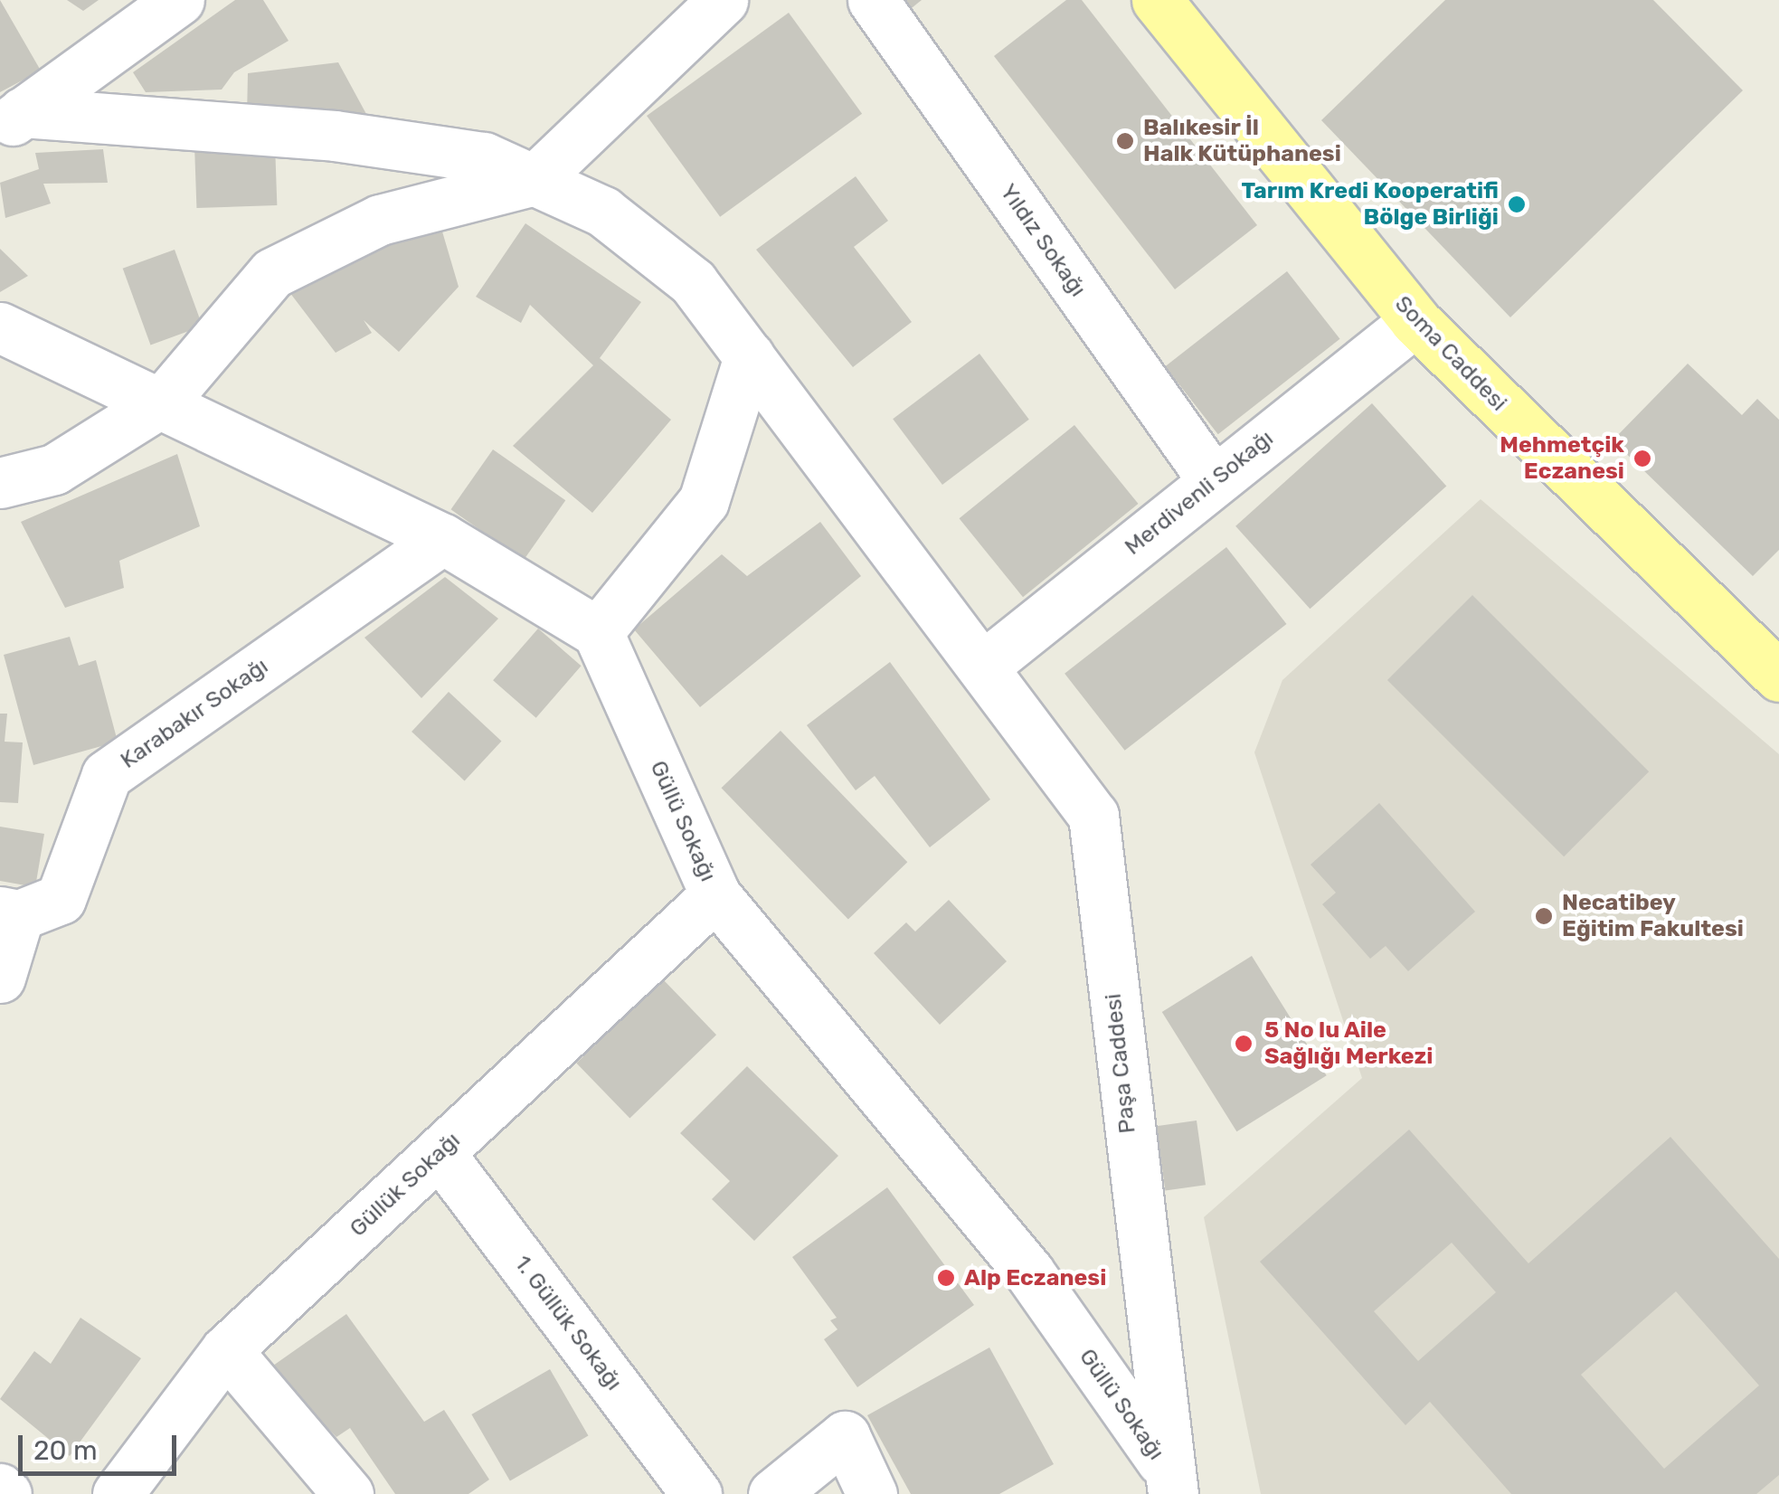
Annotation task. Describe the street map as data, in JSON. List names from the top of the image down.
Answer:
{
  "streets": {
    "main road": ["Soma Caddesi"],
    "street": [
      "Yıldız Sokağı",
      "Merdivenli Sokağı",
      "Karabakır Sokağı",
      "Güllü Sokağı",
      "Paşa Caddesi",
      "Güllük Sokağı",
      "1. Güllük Sokağı"
    ]
  },
  "crossings": [
    ["Yıldız Sokağı", "Merdivenli Sokağı"],
    ["Soma Caddesi", "Merdivenli Sokağı"],
    ["Merdivenli Sokağı", "Paşa Caddesi"],
    ["Güllü Sokağı", "Paşa Caddesi"],
    ["Güllü Sokağı", "Güllük Sokağı"],
    ["Güllük Sokağı", "1. Güllük Sokağı"]
  ],
  "places": [
    "Balıkesir İl Halk Kütüphanesi",
    "Tarım Kredi Kooperatifi Bölge Birliği",
    "Mehmetçik Eczanesi",
    "Necatibey Eğitim Fakultesi",
    "5 No lu Aile Sağlığı Merkezi",
    "Alp Eczanesi"
  ],
  "scale_bar": "20 m"
}
